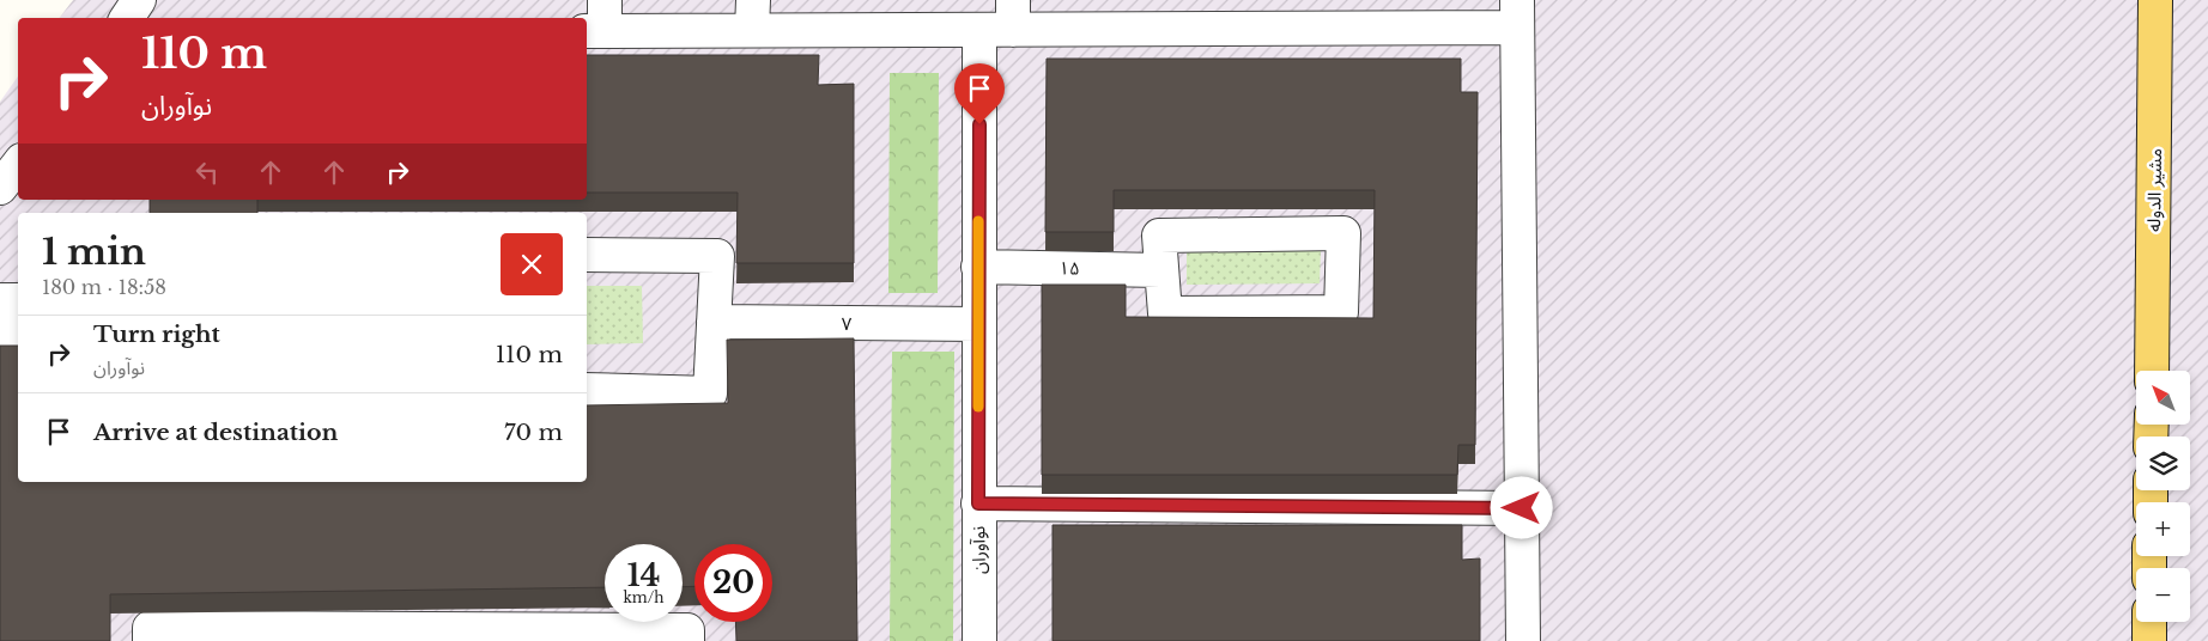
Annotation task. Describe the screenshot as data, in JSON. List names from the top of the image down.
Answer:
{
  "streets": {
    "main road": ["مشیر الدوله"],
    "street": ["۱۵", "۷", "نوآوران"]
  },
  "crossings": [
    ["۱۵", "نوآوران"],
    ["۷", "نوآوران"]
  ],
  "north": "top left",
  "page": {
    "turn": ["110 m", "نوآوران"],
    "heading": ["1 min", "180 m · 18:58"],
    "list": [
      {
        "name": "Turn right",
        "note": "نوآوران",
        "value": "110 m"
      },
      {
        "name": "Arrive at destination",
        "value": "70 m"
      }
    ],
    "map_buttons": ["+", "−"],
    "speed": "14 km/h",
    "limit": "20"
  }
}
